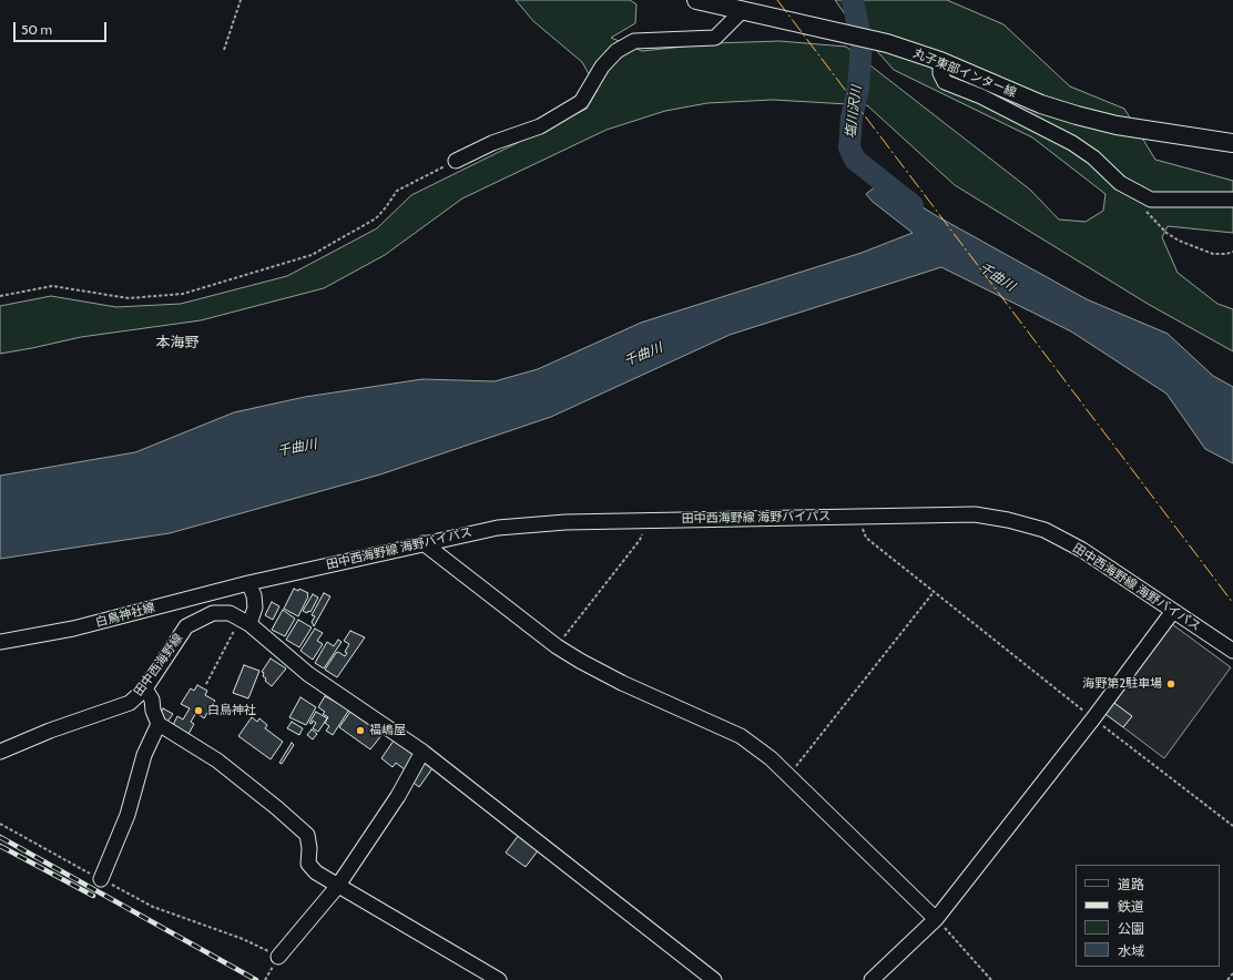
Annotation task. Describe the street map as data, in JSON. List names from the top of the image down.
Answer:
{
  "streets": {
    "main road": ["丸子東部インター線"],
    "street": ["田中西海野線 海野バイパス", "白鳥神社線", "田中西海野線"]
  },
  "crossings": [
    ["田中西海野線 海野バイパス", "白鳥神社線"]
  ],
  "districts": ["本海野"],
  "water": ["塩川沢川", "千曲川"],
  "places": ["海野第2駐車場", "白鳥神社", "福嶋屋"],
  "legend": [
    "道路",
    "鉄道",
    "公園",
    "水域"
  ],
  "scale_bar": "50 m"
}
